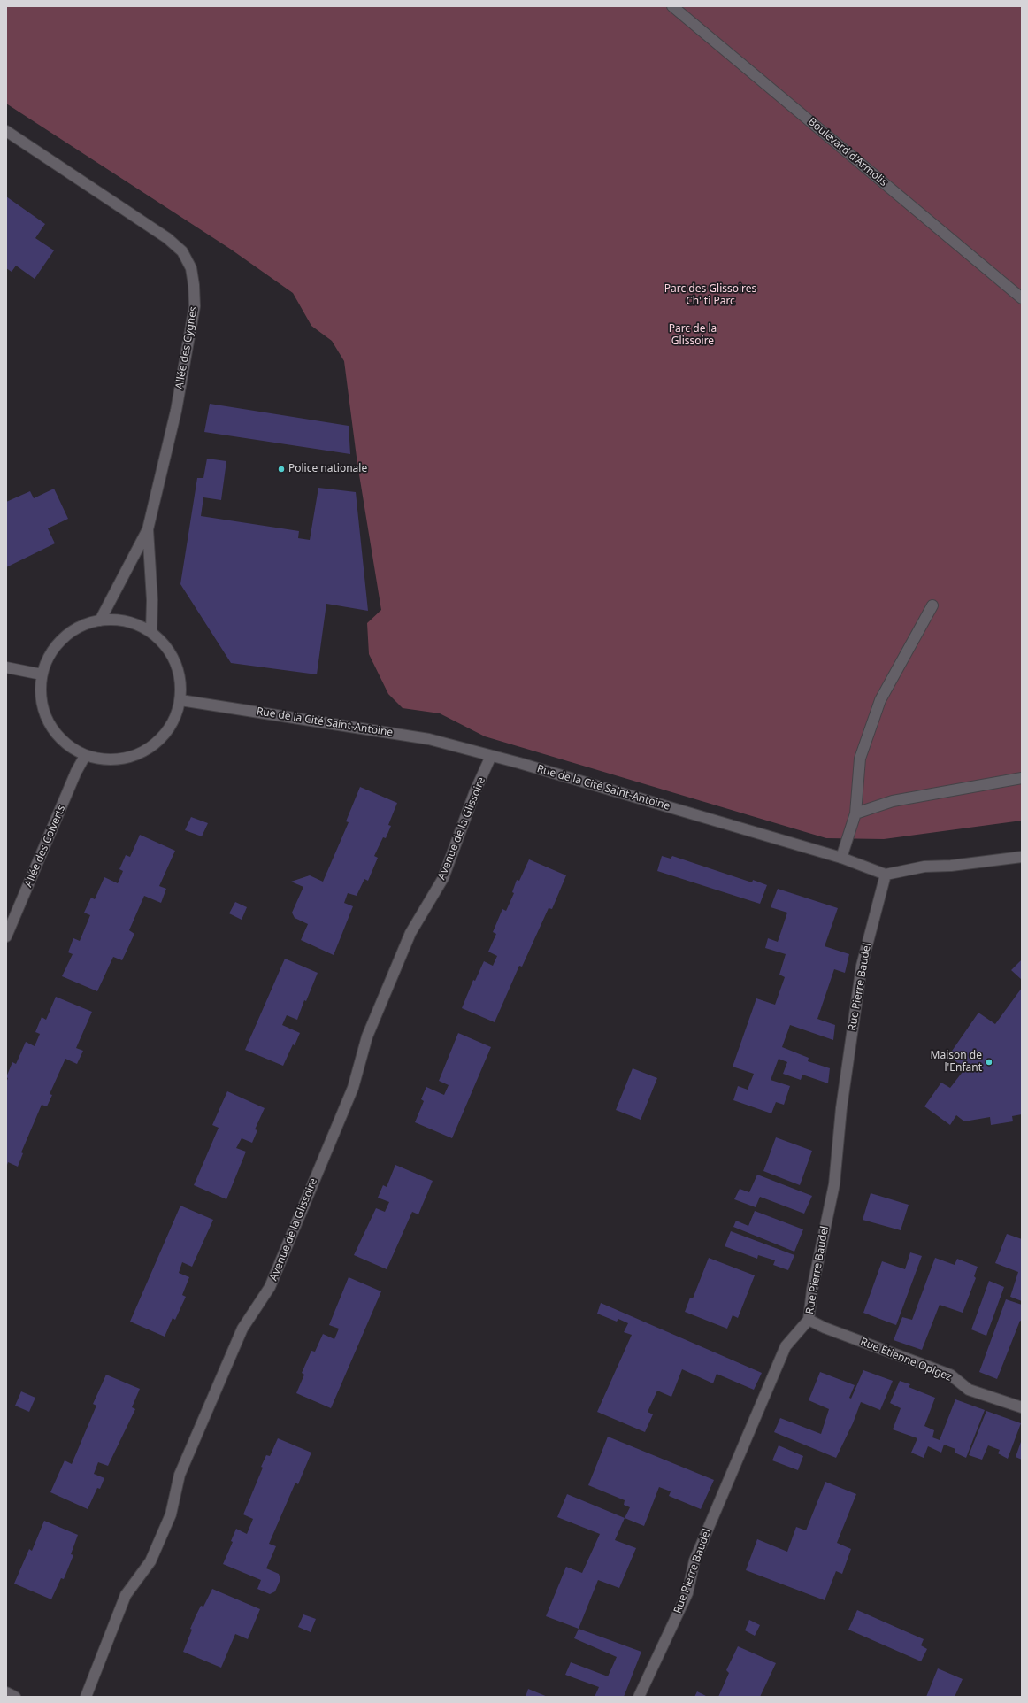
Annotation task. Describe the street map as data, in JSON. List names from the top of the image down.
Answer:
{
  "streets": {
    "street": [
      "Boulevard d'Armolis",
      "Allée des Cygnes",
      "Rue de la Cité Saint-Antoine",
      "Avenue de la Glissoire",
      "Allée des Colverts",
      "Rue Pierre Baudel",
      "Rue Étienne Opigez"
    ]
  },
  "crossings": [
    ["Rue de la Cité Saint-Antoine", "Avenue de la Glissoire"],
    ["Rue de la Cité Saint-Antoine", "Rue Pierre Baudel"],
    ["Rue Pierre Baudel", "Rue Étienne Opigez"]
  ],
  "parks": ["Parc des Glissoires Ch' ti Parc", "Parc de la Glissoire"],
  "places": ["Police nationale", "Maison de l'Enfant"]
}
